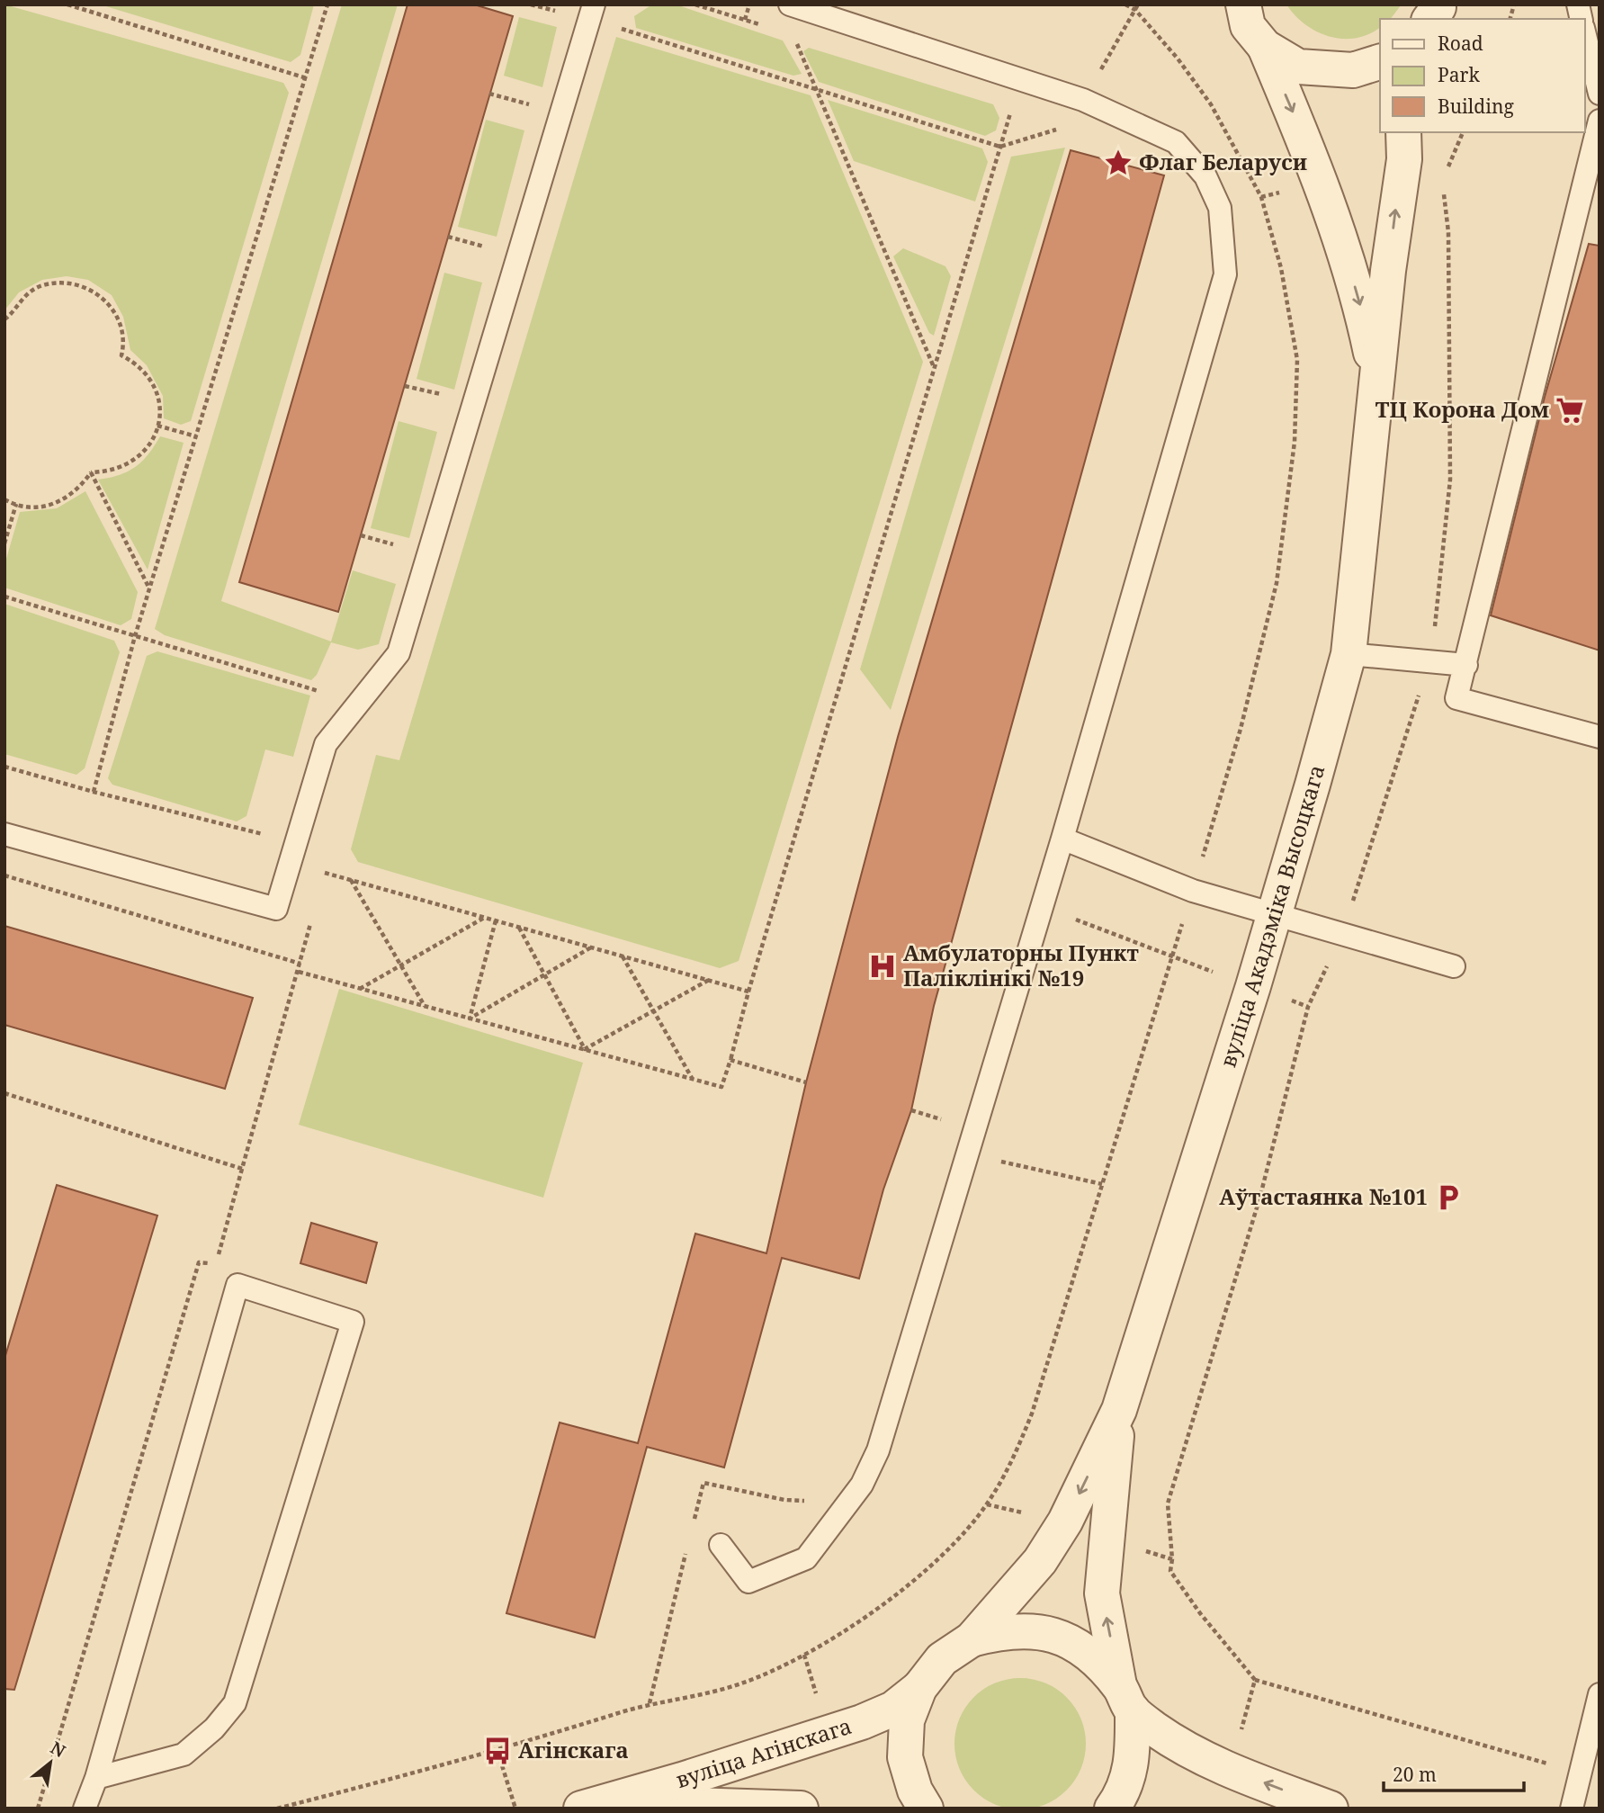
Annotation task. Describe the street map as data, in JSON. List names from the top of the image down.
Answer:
{
  "streets": {
    "street": ["вуліца Акадэміка Высоцкага", "вуліца Агінскага"]
  },
  "places": {
    "place": ["Флаг Беларуси"],
    "supermarket": ["ТЦ Корона Дом"],
    "hospital": ["Амбулаторны Пункт Паліклінікі №19"],
    "parking": ["Аўтастаянка №101"],
    "bus stop": ["Агінскага"]
  },
  "legend": ["Road", "Park", "Building"],
  "scale_bar": "20 m",
  "north": "top right"
}
